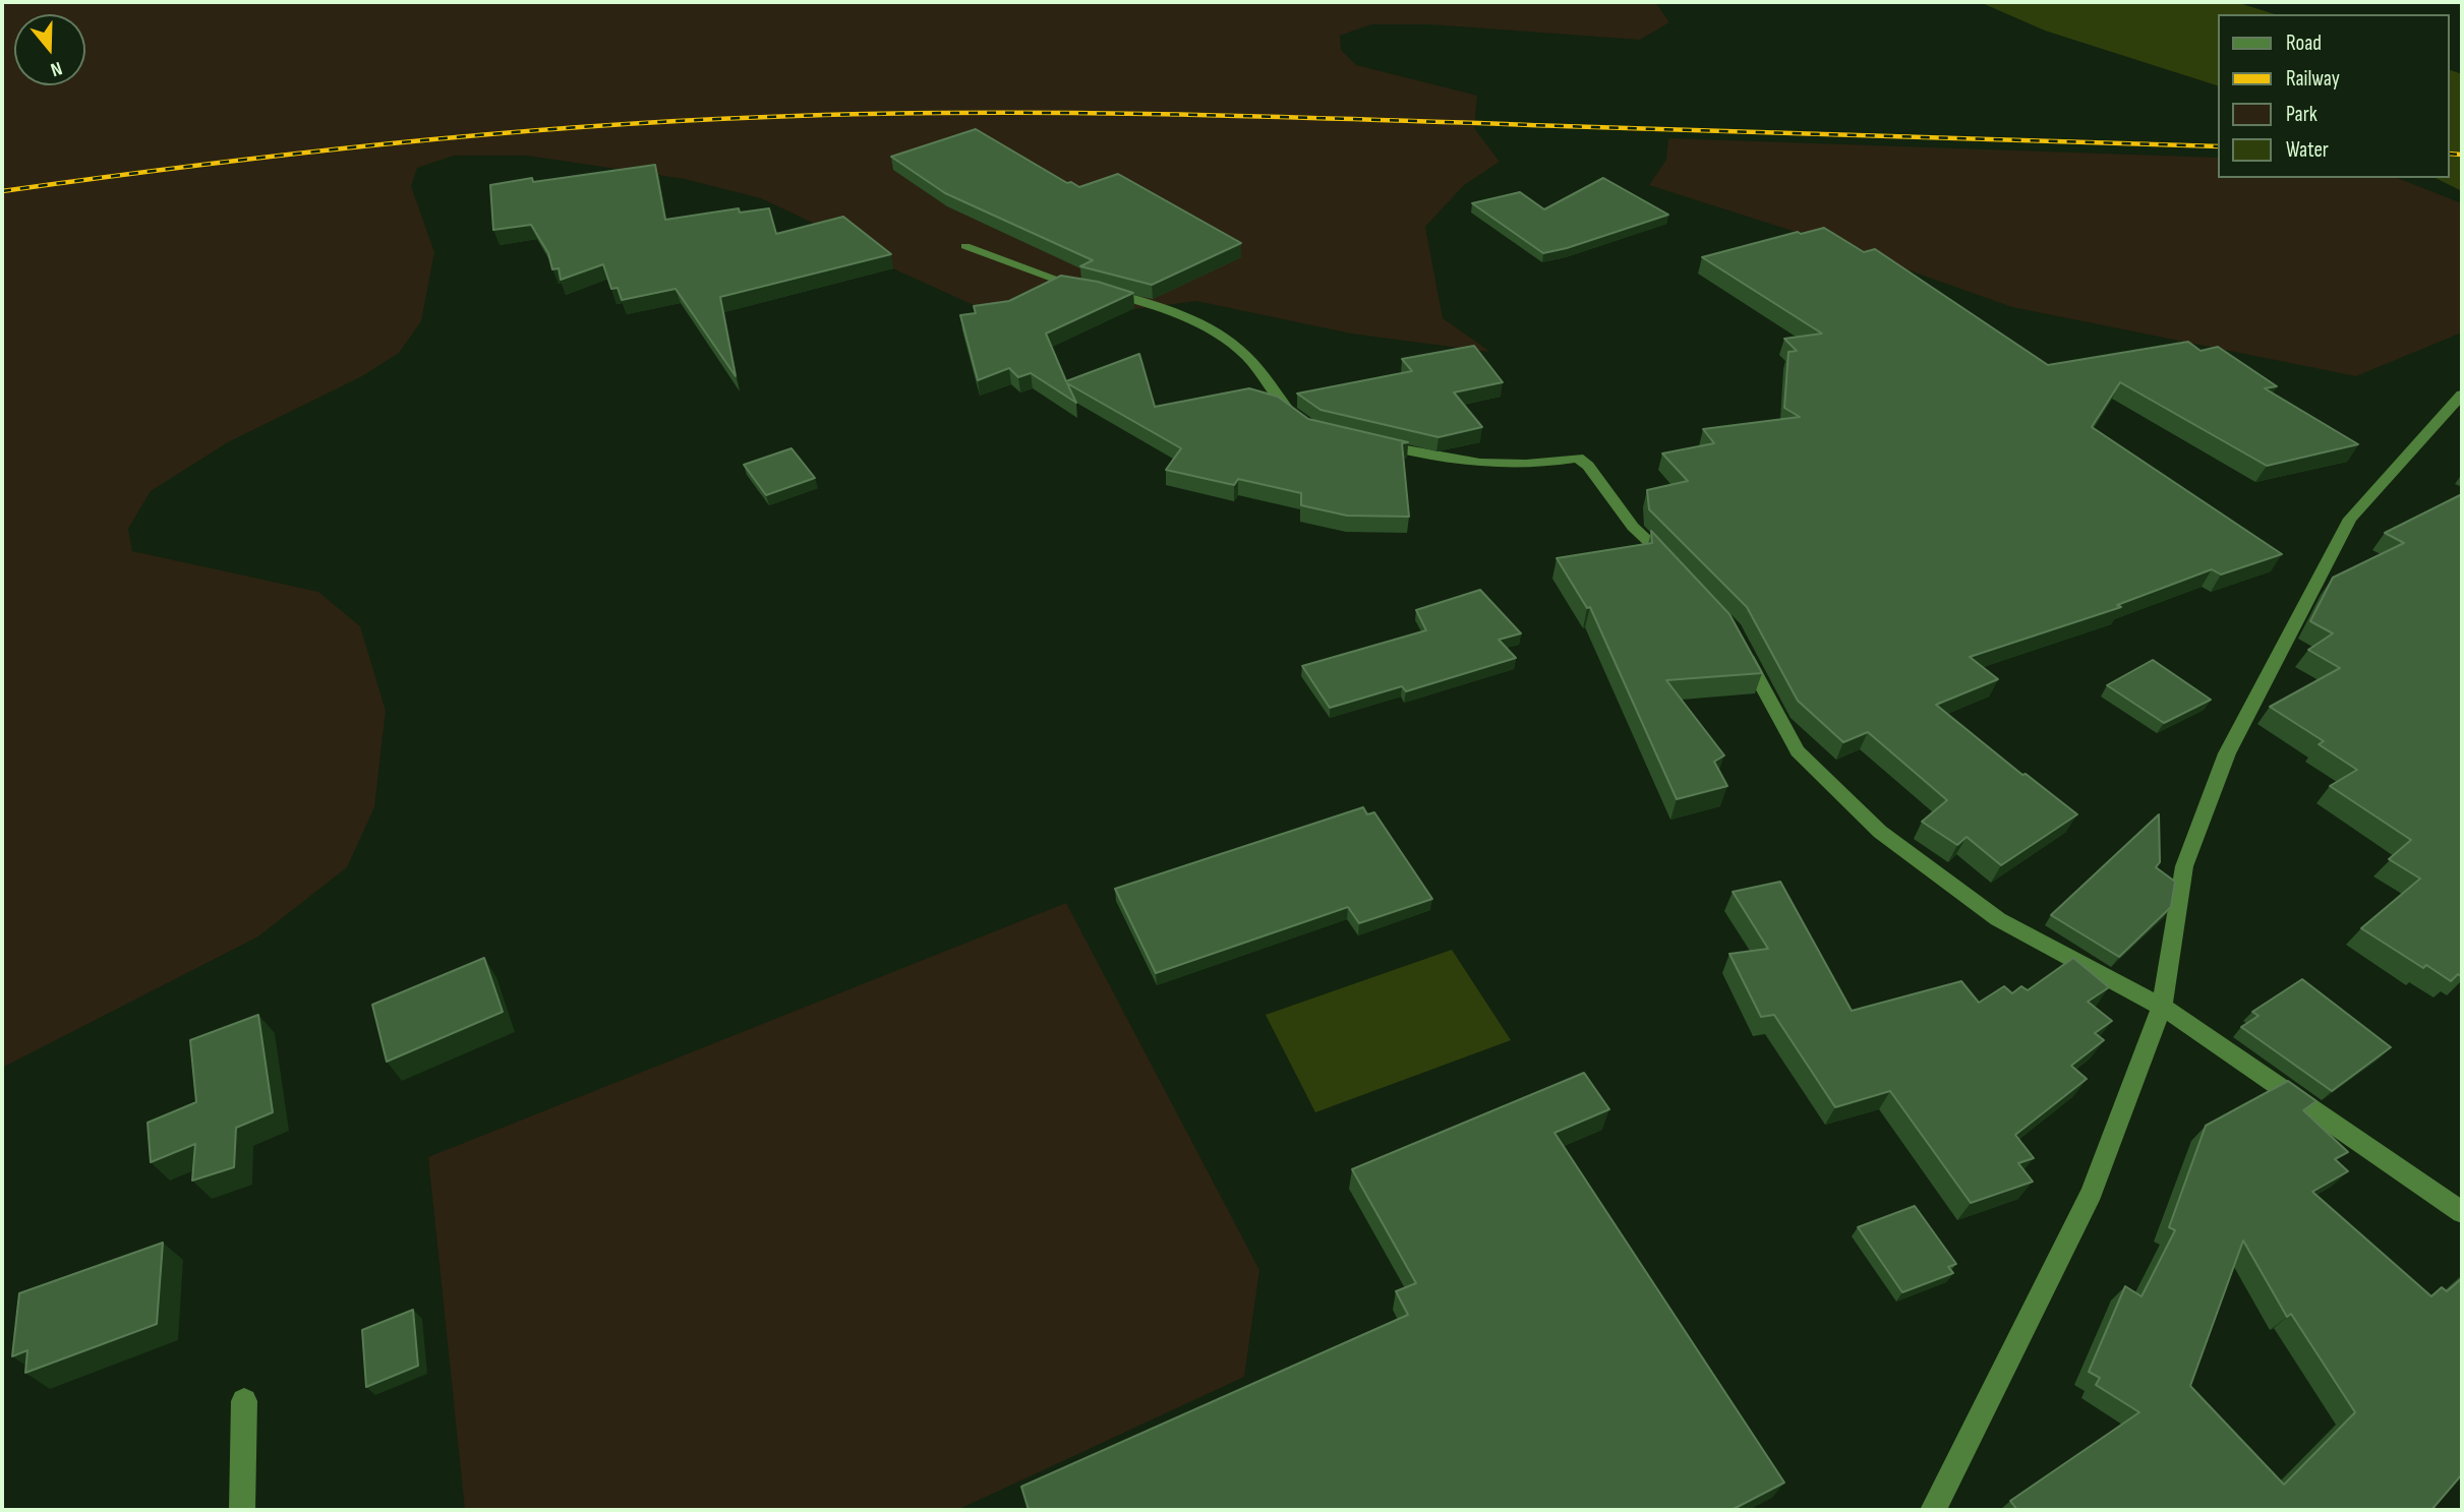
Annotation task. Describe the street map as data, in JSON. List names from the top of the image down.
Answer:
{
  "legend": [
    "Road",
    "Railway",
    "Park",
    "Water"
  ],
  "north": "bottom"
}
